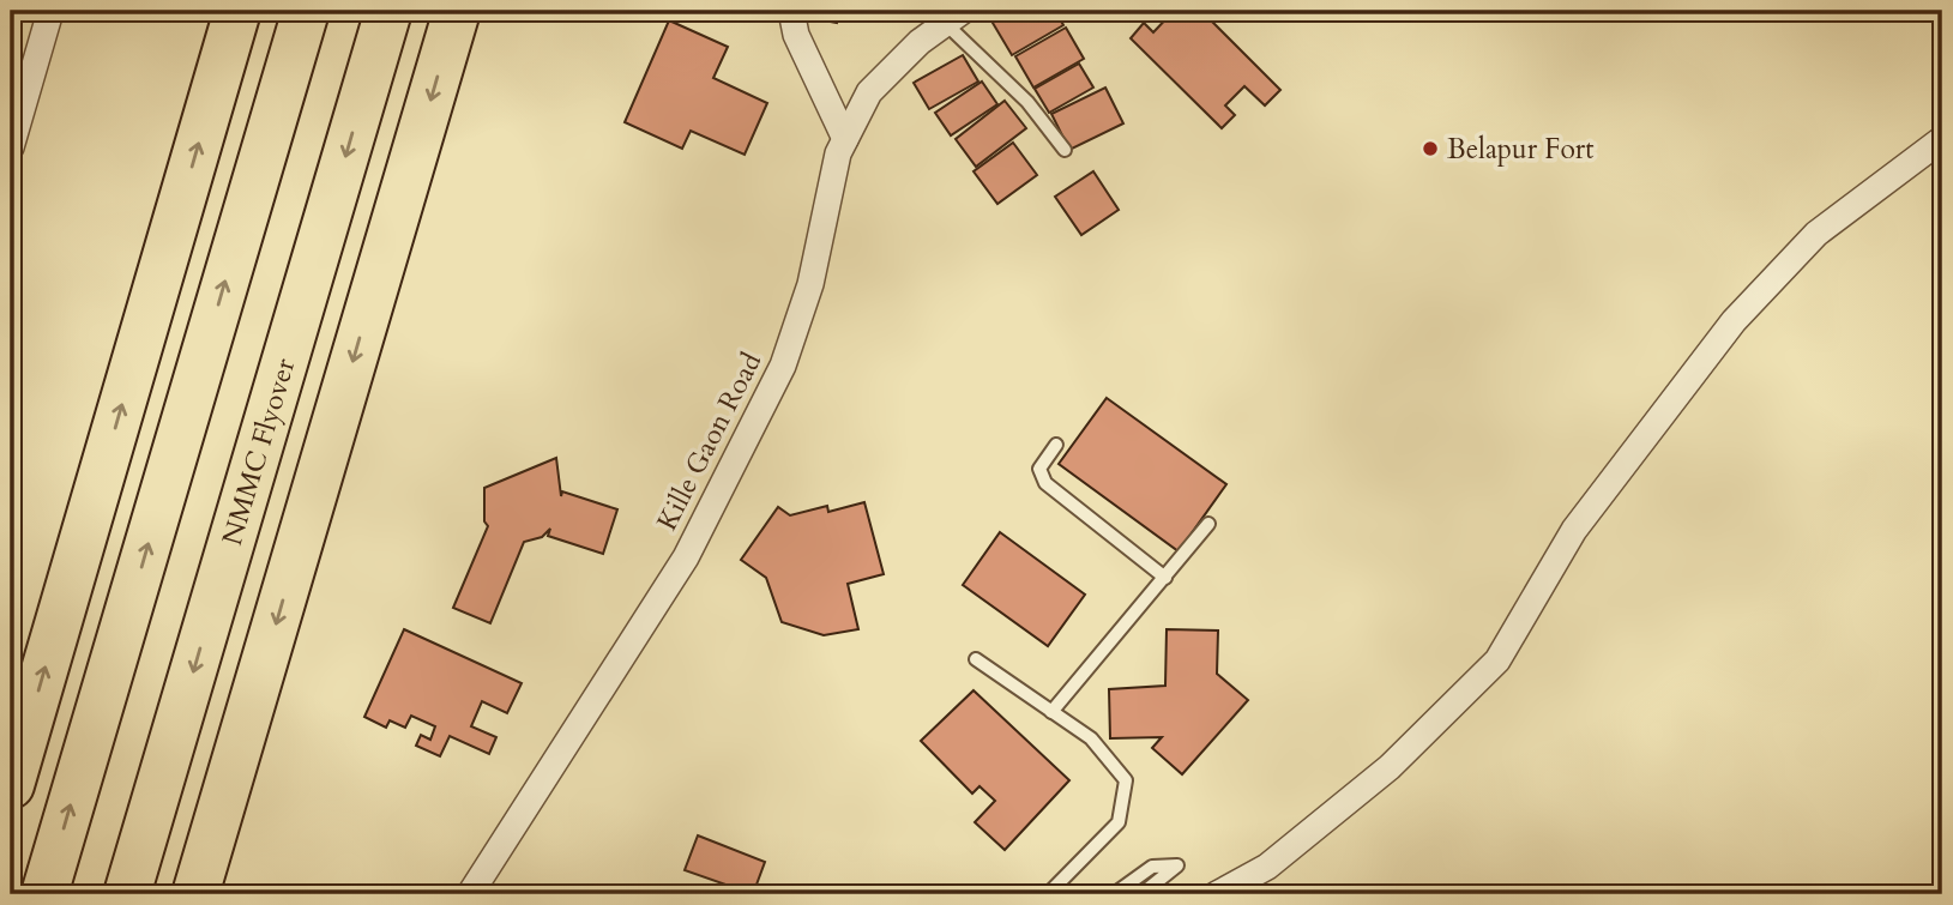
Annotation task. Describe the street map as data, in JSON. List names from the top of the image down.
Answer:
{
  "streets": {
    "highway": ["NMMC Flyover"],
    "street": ["Kille Gaon Road"]
  },
  "places": ["Belapur Fort"]
}
